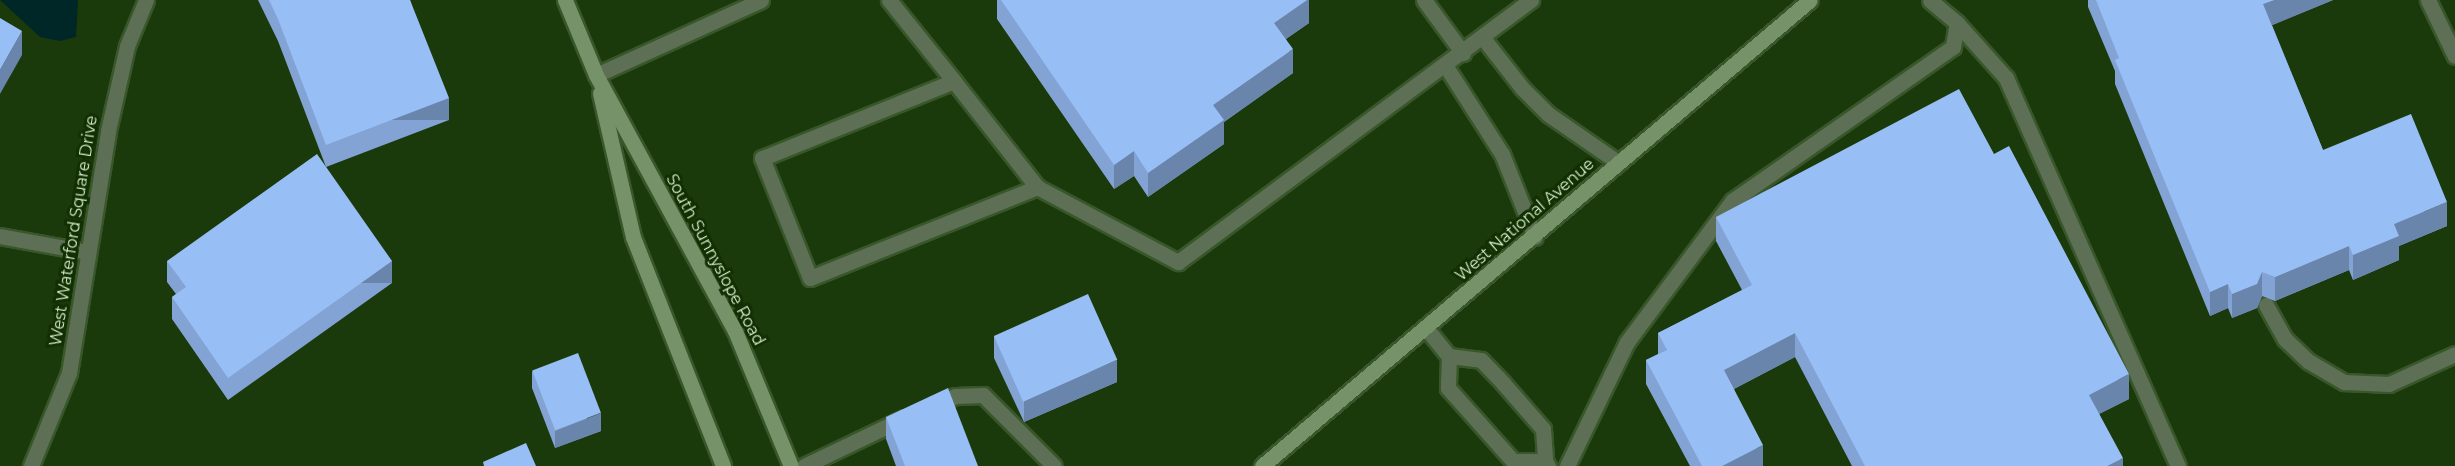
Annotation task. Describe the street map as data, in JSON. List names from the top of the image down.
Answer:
{
  "streets": {
    "street": ["West National Avenue", "West Waterford Square Drive", "South Sunnyslope Road"]
  }
}
